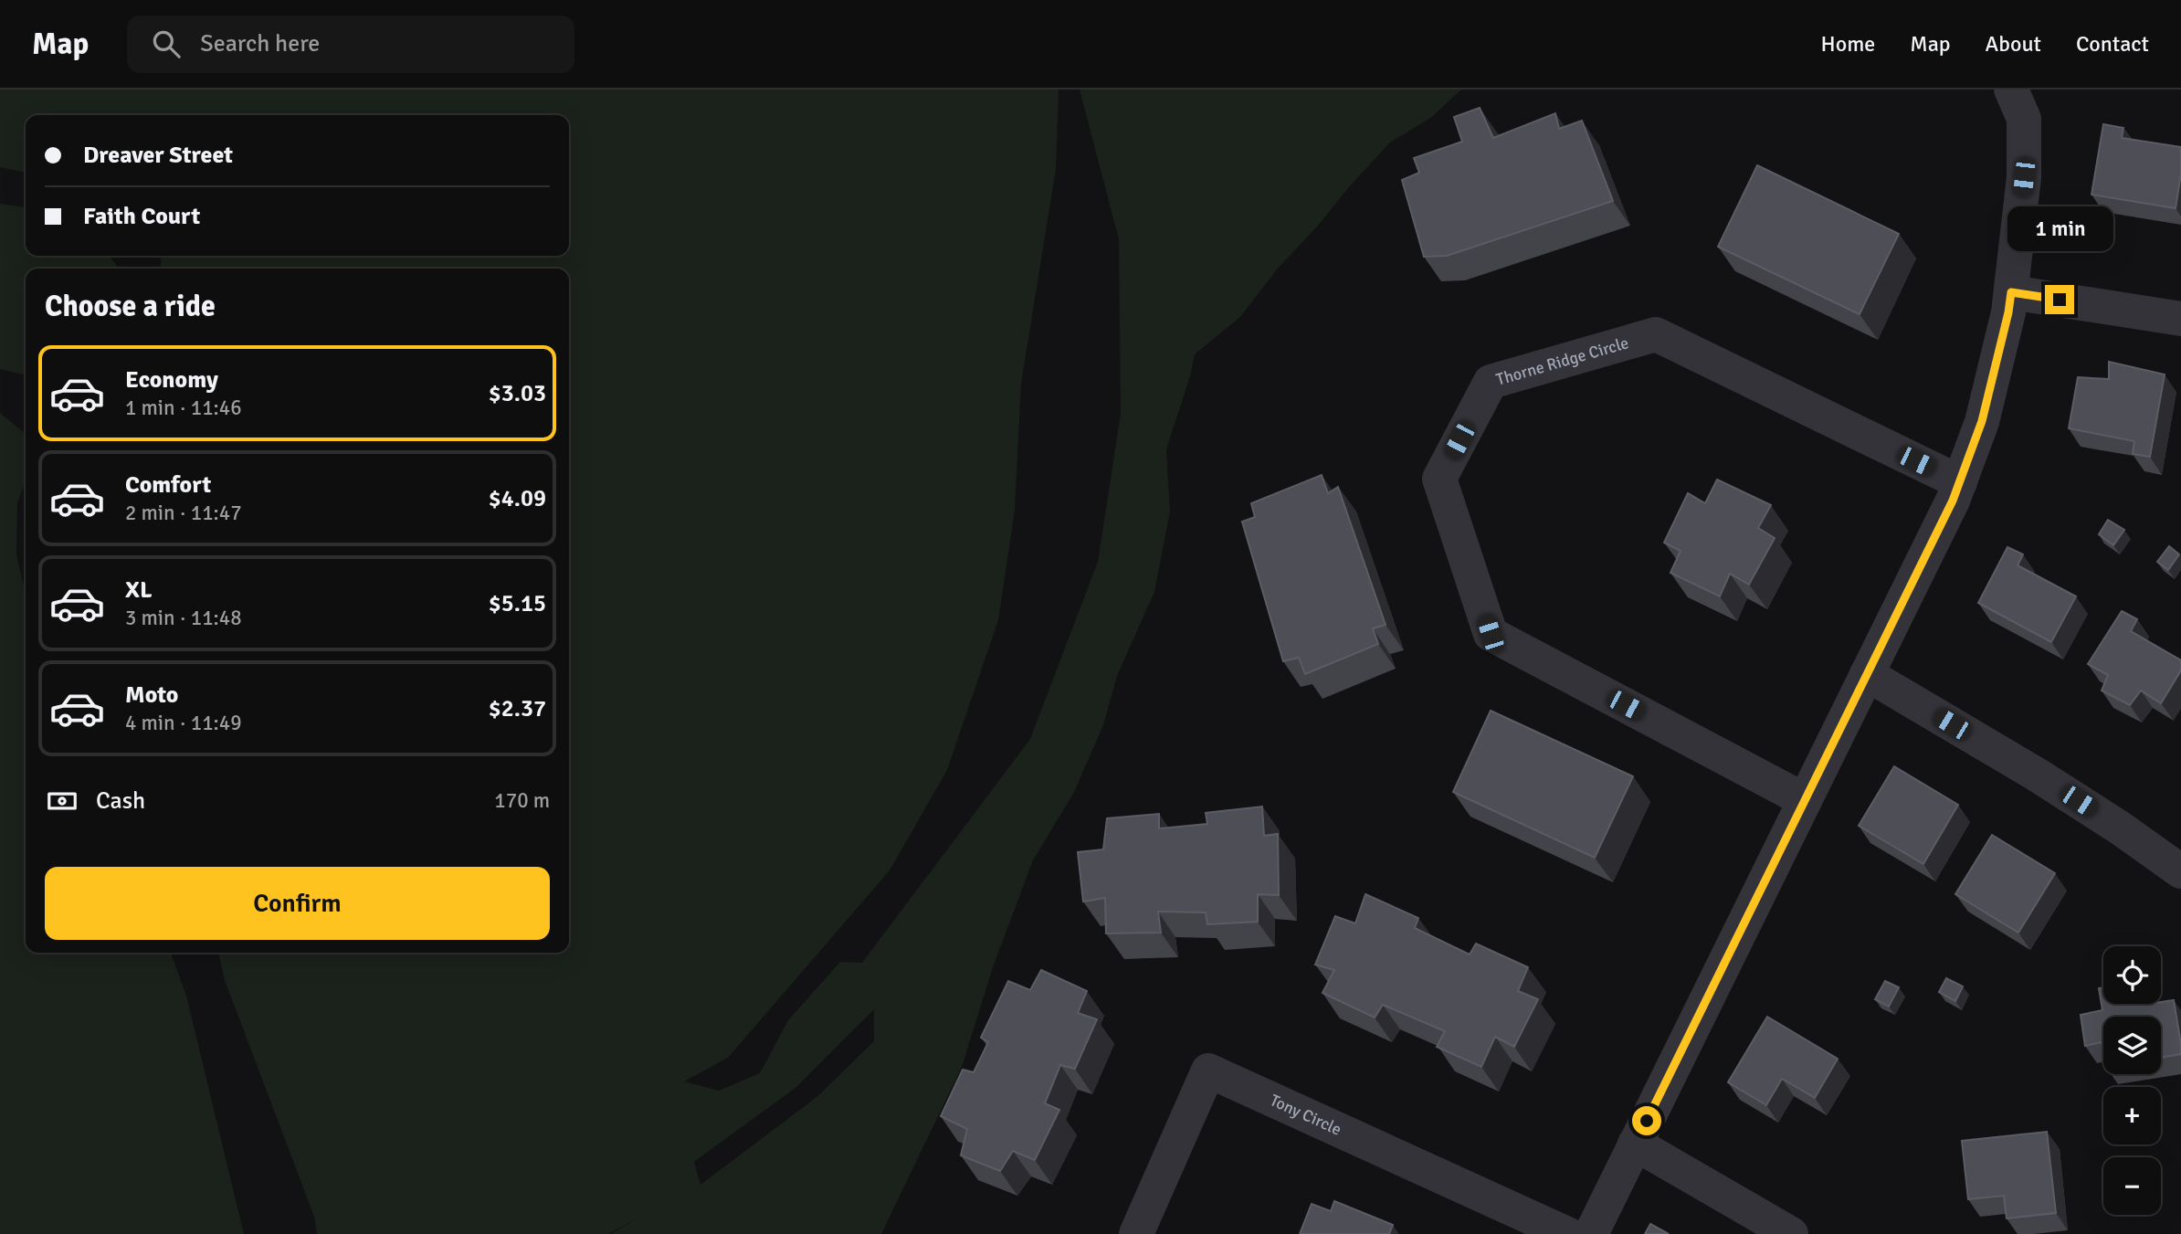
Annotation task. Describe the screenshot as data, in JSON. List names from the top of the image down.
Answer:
{
  "streets": {
    "street": ["Thorne Ridge Circle", "Tony Circle"]
  },
  "page": {
    "header": "Map",
    "search": "Search here",
    "nav": [
      "Home",
      "Map",
      "About",
      "Contact"
    ],
    "banner": ["Dreaver Street", "Faith Court"],
    "bubble": "1 min",
    "heading": "Choose a ride",
    "list": [
      {
        "name": "Economy",
        "note": "1 min · 11:46",
        "value": "$3.03"
      },
      {
        "name": "Comfort",
        "note": "2 min · 11:47",
        "value": "$4.09"
      },
      {
        "name": "XL",
        "note": "3 min · 11:48",
        "value": "$5.15"
      },
      {
        "name": "Moto",
        "note": "4 min · 11:49",
        "value": "$2.37"
      }
    ],
    "pay": ["Cash", "170 m"],
    "buttons": "Confirm",
    "map_buttons": ["+", "−"]
  }
}
